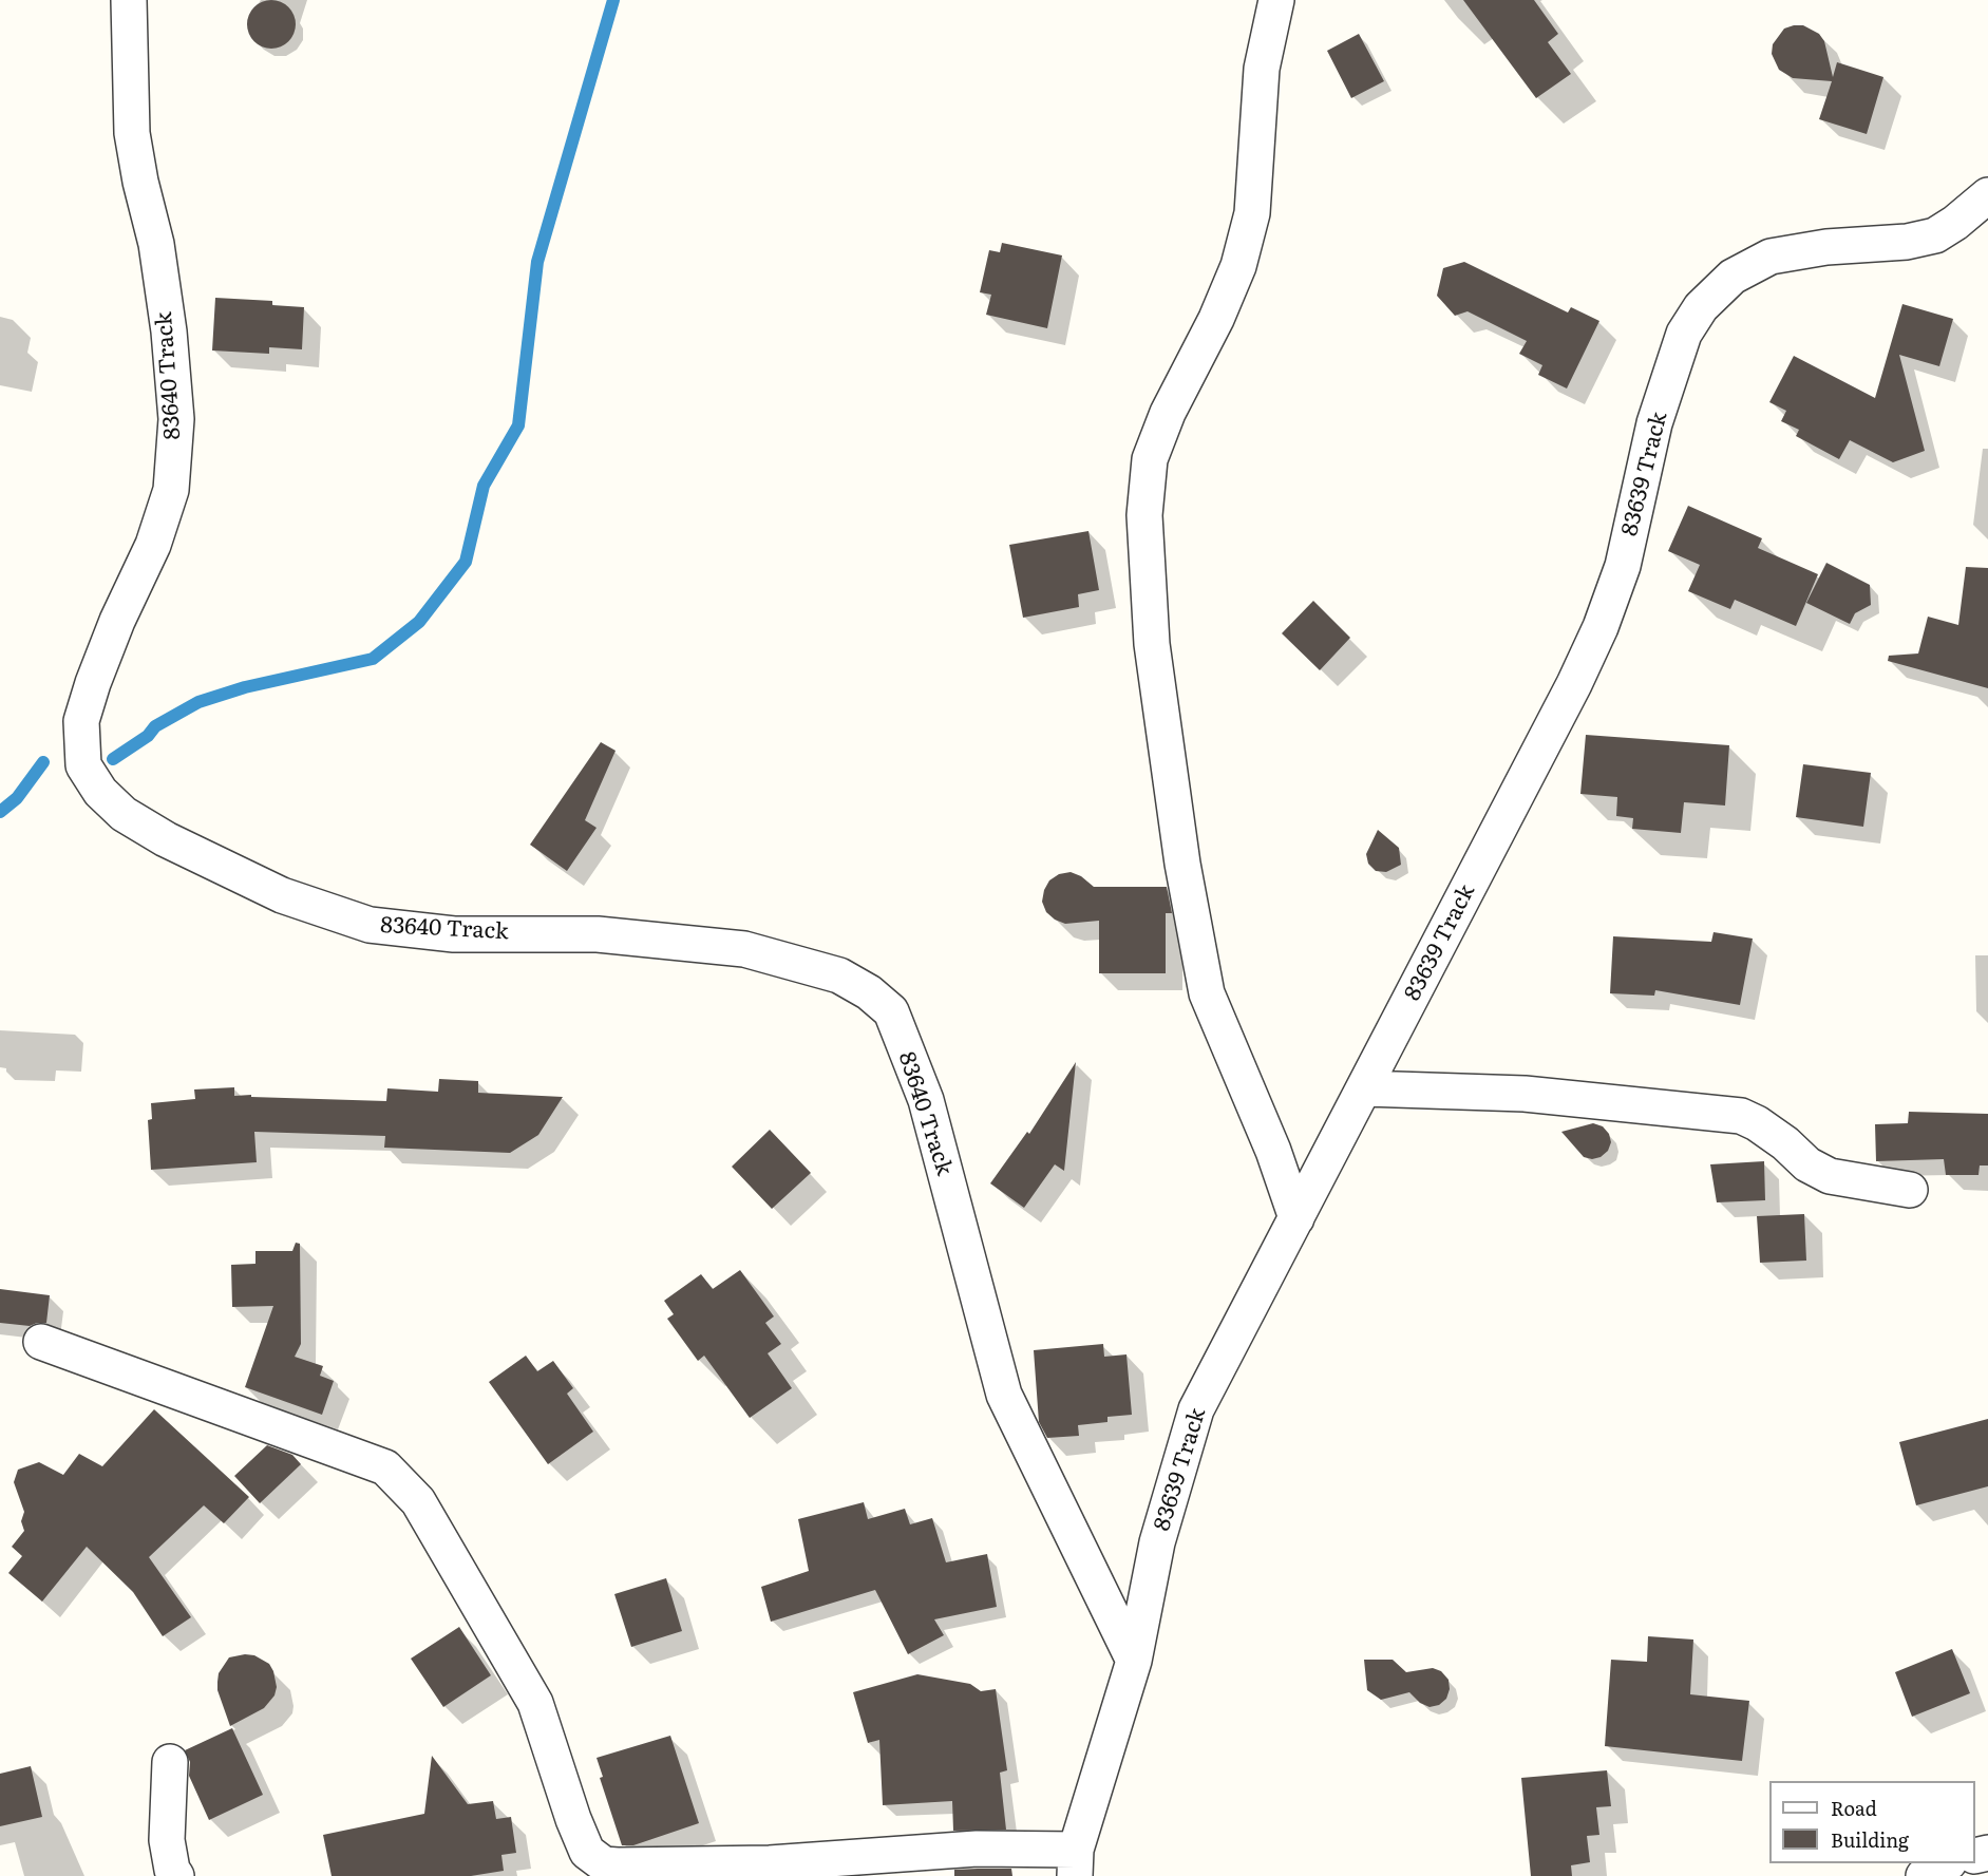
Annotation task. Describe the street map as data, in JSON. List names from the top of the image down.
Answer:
{
  "streets": {
    "street": ["83640 Track", "83639 Track"]
  },
  "crossings": [
    ["83640 Track", "83639 Track"]
  ],
  "legend": ["Road", "Building"]
}
